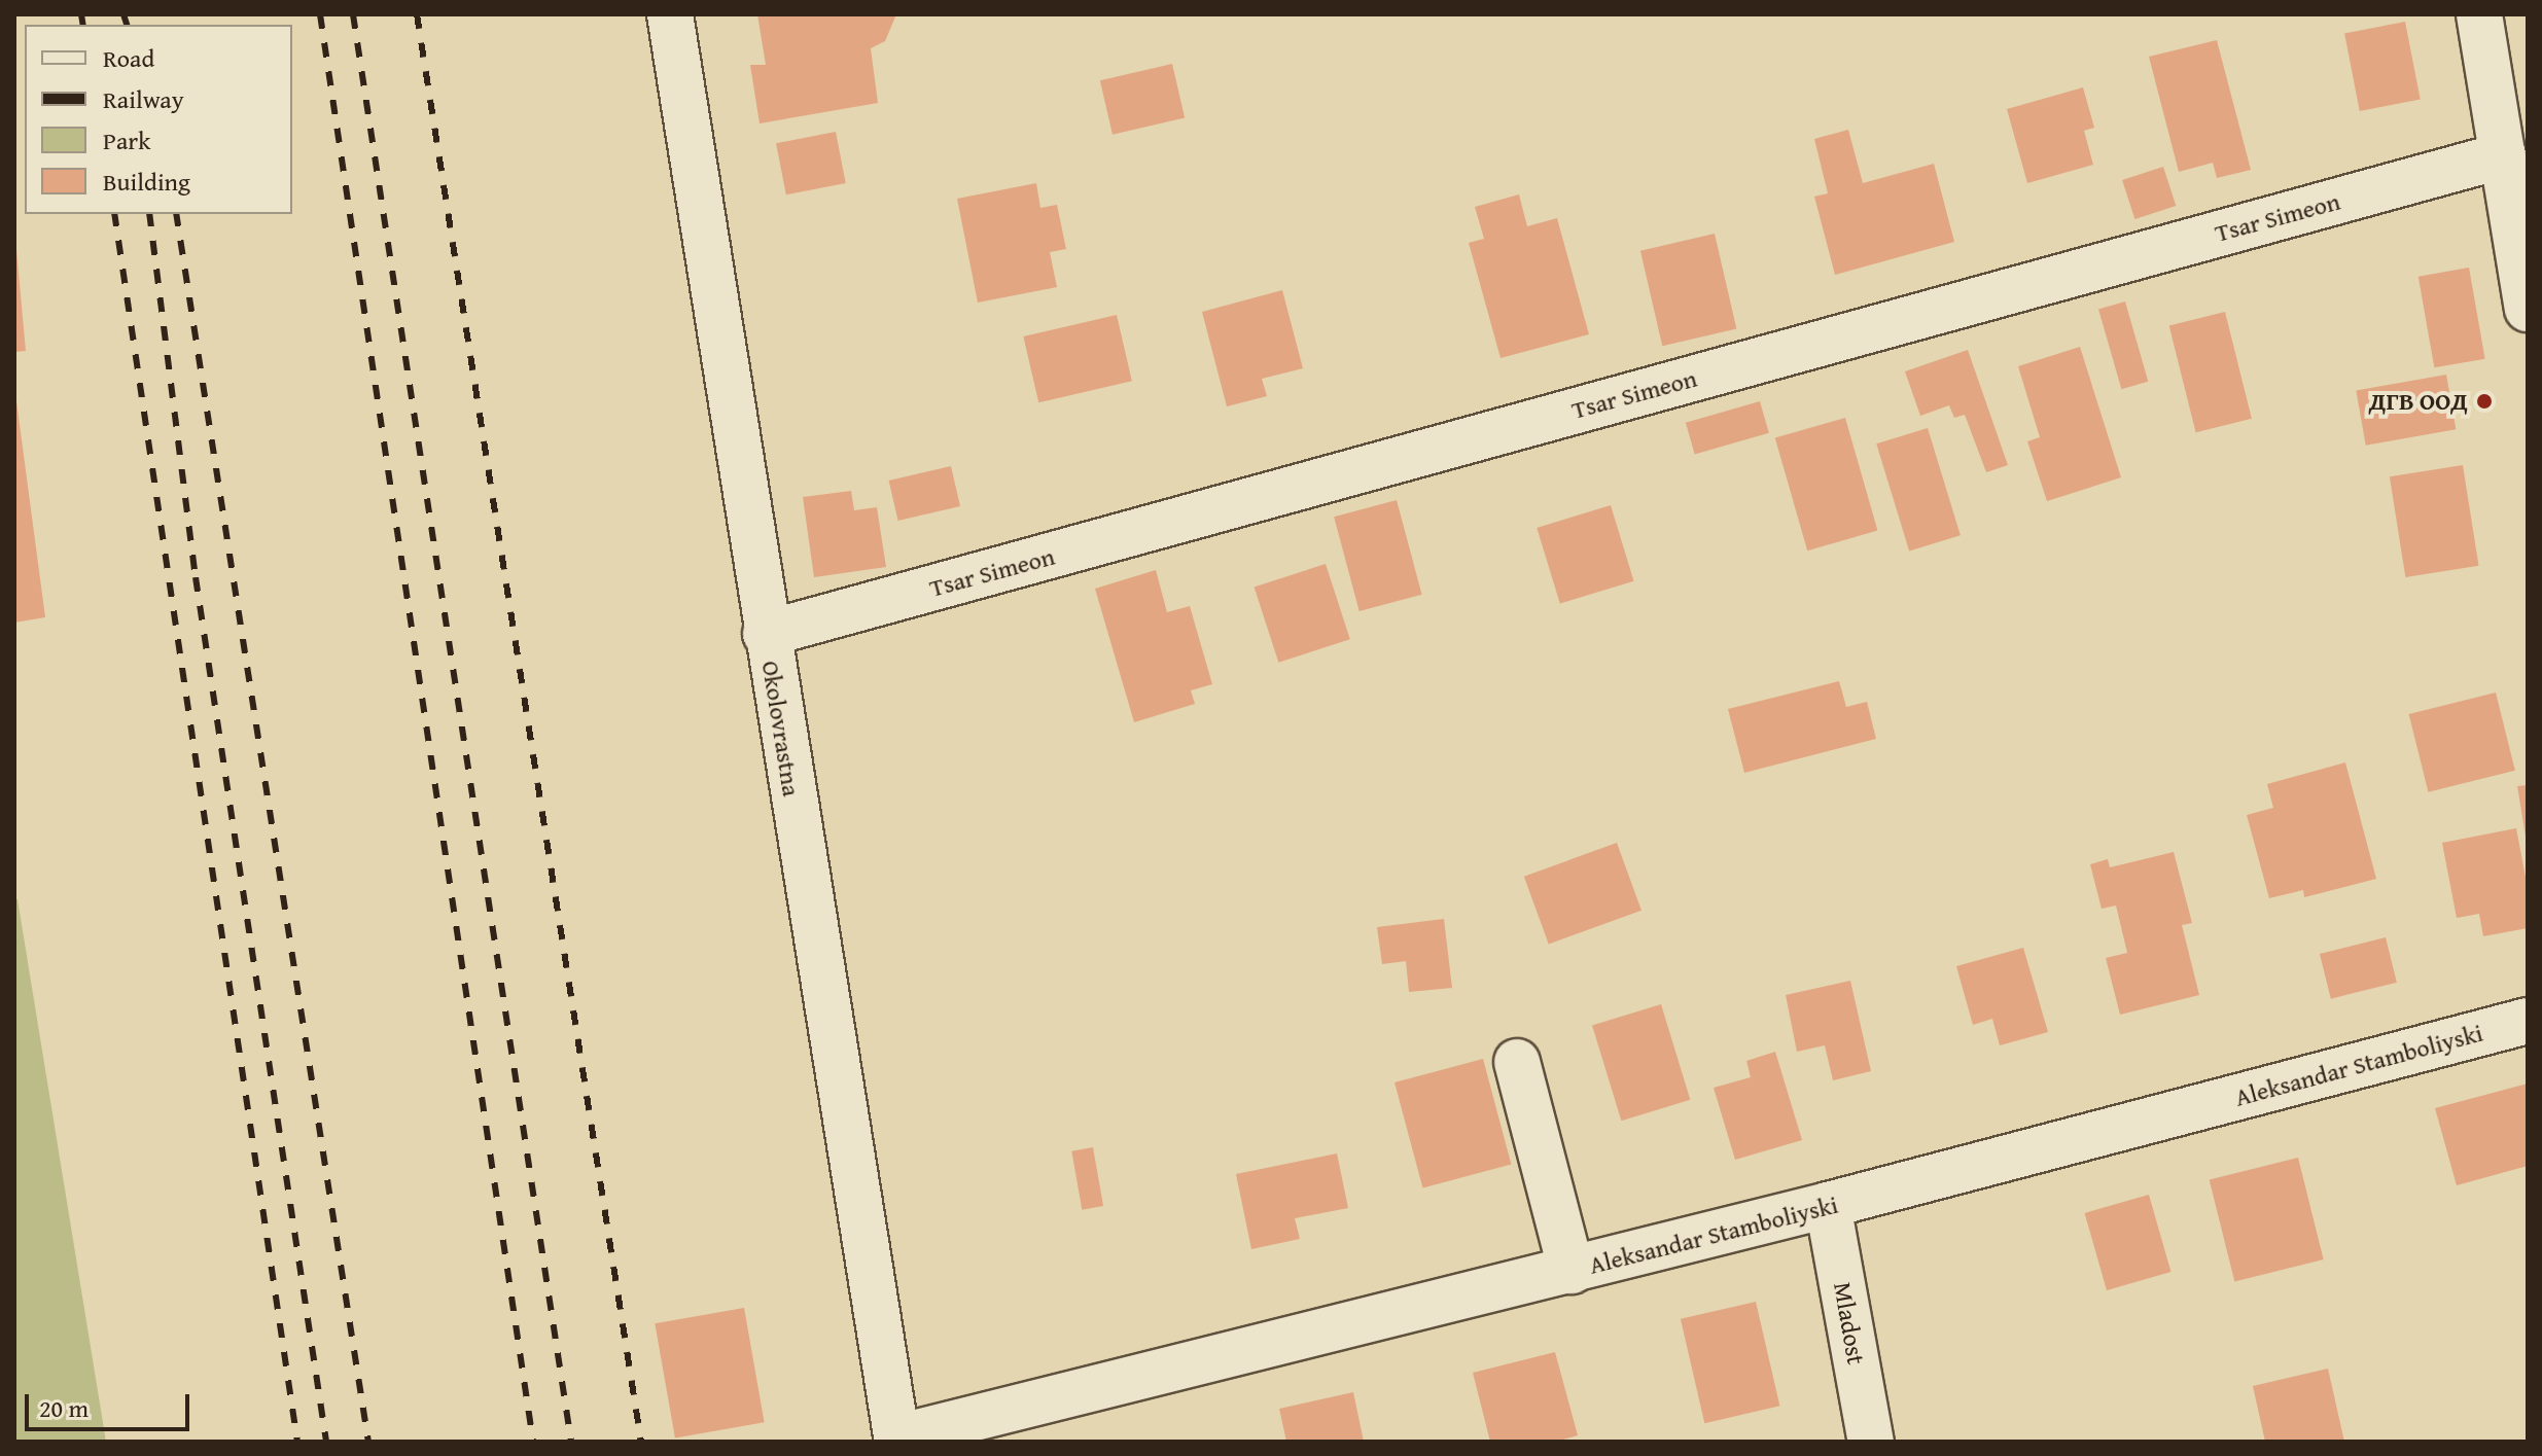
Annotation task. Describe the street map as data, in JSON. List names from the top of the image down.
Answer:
{
  "streets": {
    "street": [
      "Tsar Simeon",
      "Okolovrastna",
      "Aleksandar Stamboliyski",
      "Mladost"
    ]
  },
  "crossings": [
    ["Tsar Simeon", "Okolovrastna"],
    ["Okolovrastna", "Aleksandar Stamboliyski"],
    ["Aleksandar Stamboliyski", "Mladost"]
  ],
  "places": ["ДГВ ООД"],
  "legend": [
    "Road",
    "Railway",
    "Park",
    "Building"
  ],
  "scale_bar": "20 m"
}
